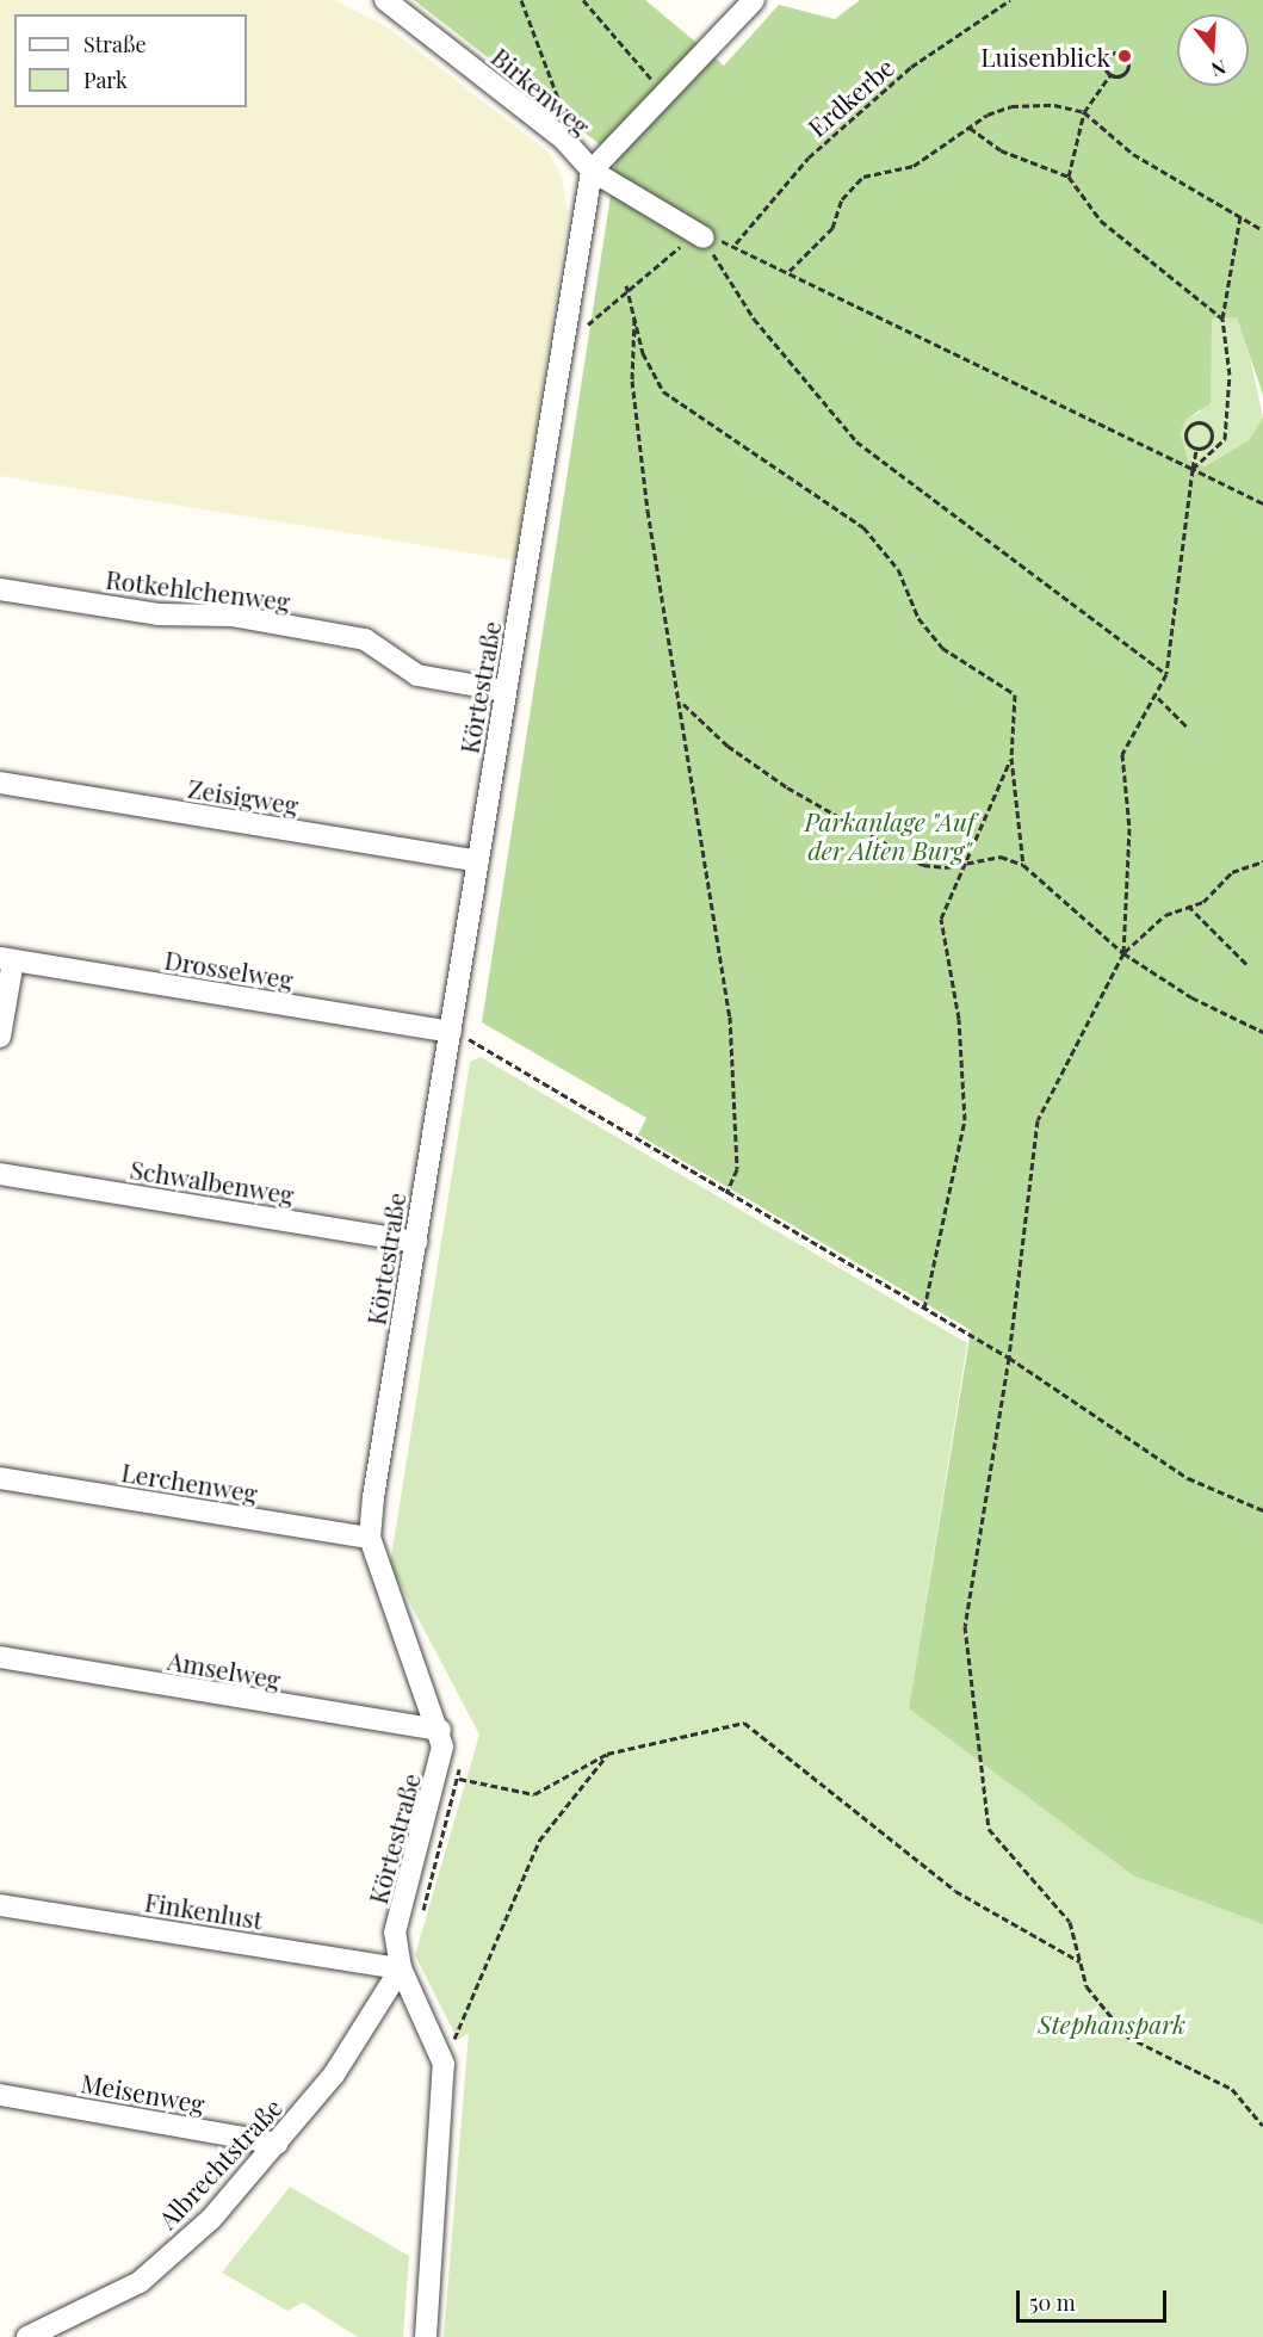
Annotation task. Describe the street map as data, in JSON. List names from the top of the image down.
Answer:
{
  "streets": {
    "street": [
      "Birkenweg",
      "Rotkehlchenweg",
      "Körtestraße",
      "Zeisigweg",
      "Drosselweg",
      "Schwalbenweg",
      "Lerchenweg",
      "Amselweg",
      "Finkenlust",
      "Meisenweg",
      "Albrechtstraße"
    ],
    "path": ["Erdkerbe"]
  },
  "crossings": [
    ["Birkenweg", "Körtestraße"],
    ["Rotkehlchenweg", "Körtestraße"],
    ["Körtestraße", "Zeisigweg"],
    ["Körtestraße", "Drosselweg"],
    ["Körtestraße", "Schwalbenweg"],
    ["Körtestraße", "Lerchenweg"],
    ["Körtestraße", "Amselweg"],
    ["Körtestraße", "Finkenlust"],
    ["Körtestraße", "Albrechtstraße"],
    ["Finkenlust", "Albrechtstraße"],
    ["Meisenweg", "Albrechtstraße"]
  ],
  "parks": ["Parkanlage \"Auf der Alten Burg\"", "Stephanspark"],
  "places": ["Luisenblick"],
  "legend": ["Straße", "Park"],
  "scale_bar": "50 m",
  "north": "bottom"
}
